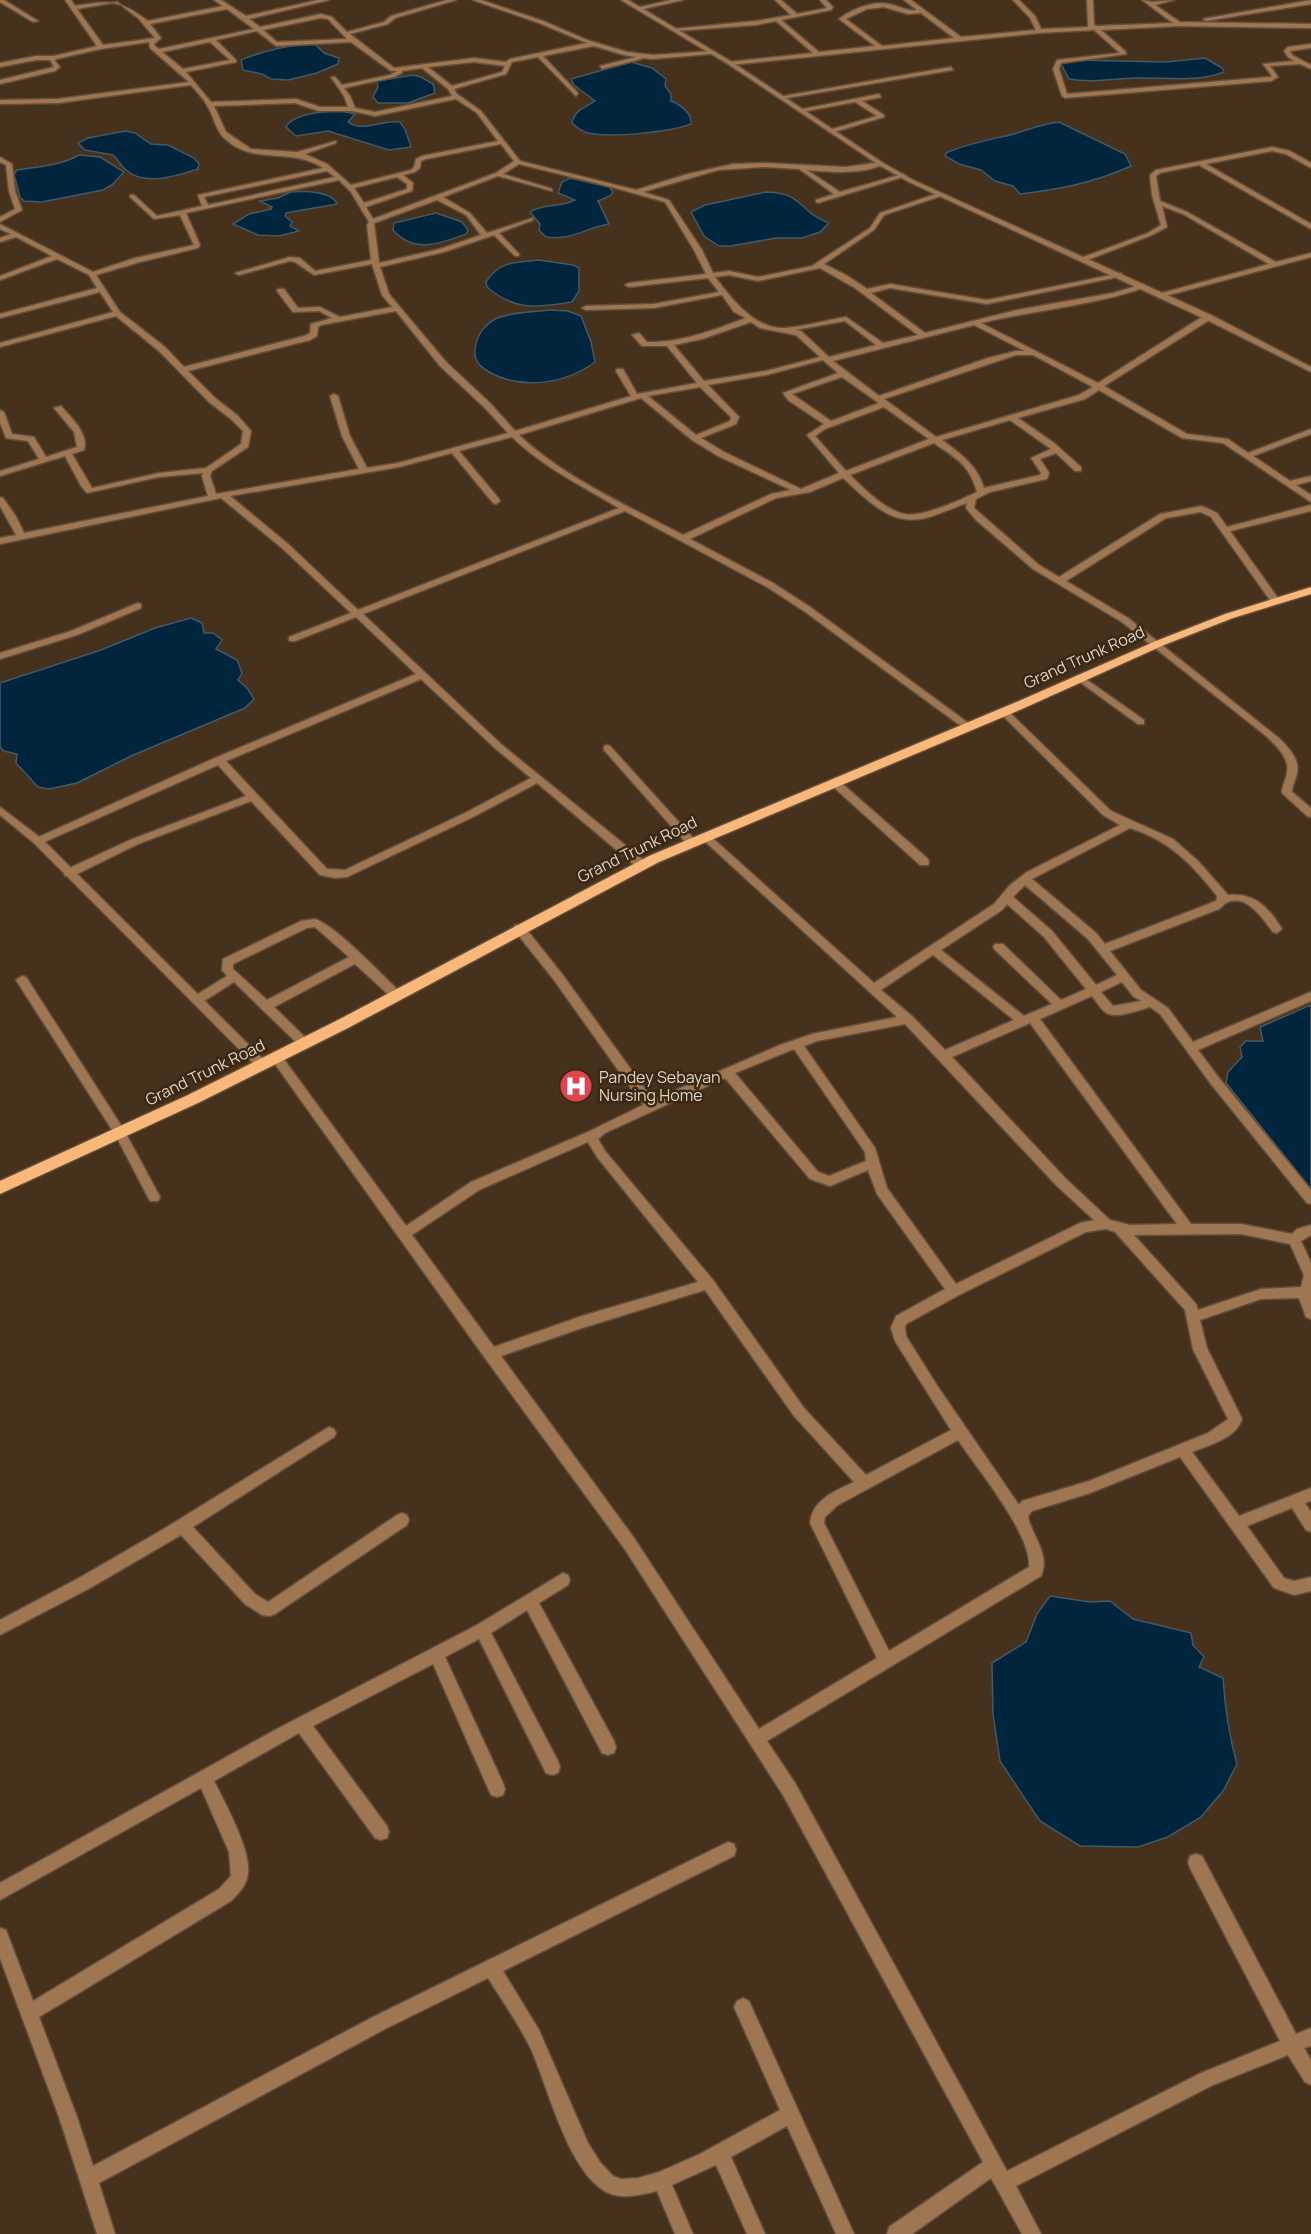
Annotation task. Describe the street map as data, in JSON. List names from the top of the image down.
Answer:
{
  "streets": {
    "main road": ["Grand Trunk Road"]
  },
  "places": {
    "hospital": ["Pandey Sebayan Nursing Home"]
  }
}
